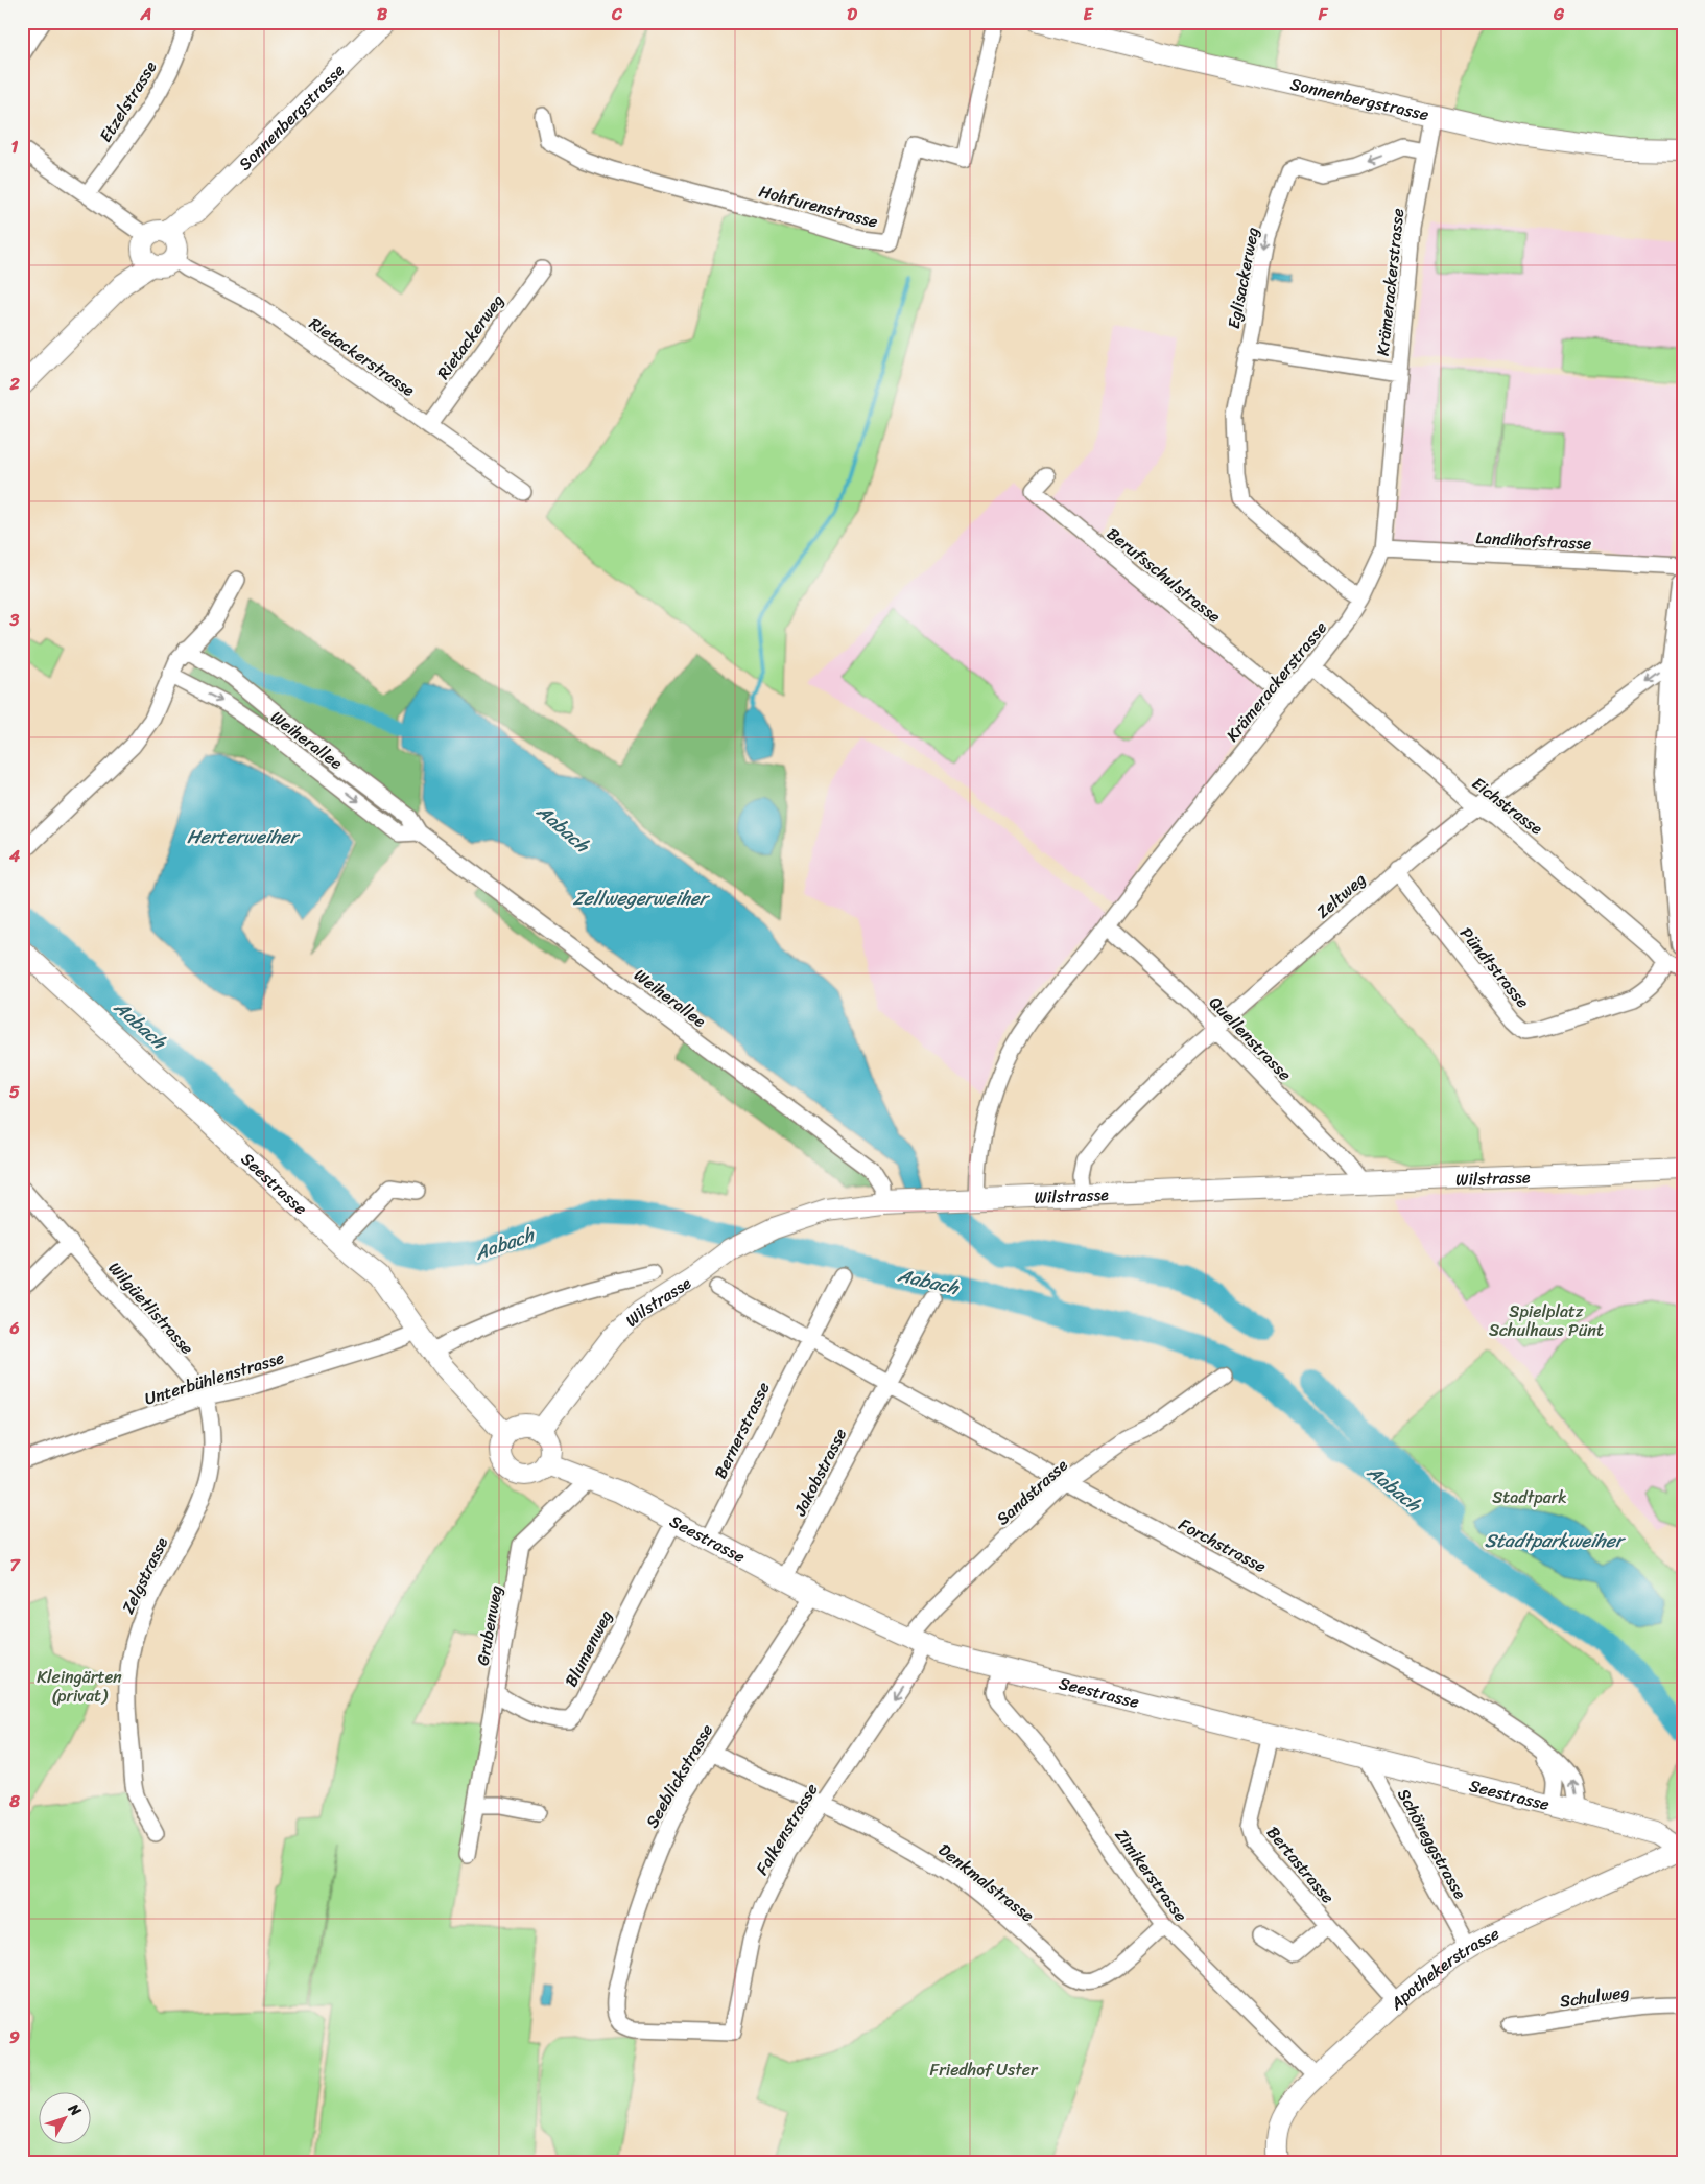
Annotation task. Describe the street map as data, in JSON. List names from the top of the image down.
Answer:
{
  "streets": {
    "street": [
      "Sonnenbergstrasse",
      "Etzelstrasse",
      "Hohfurenstrasse",
      "Eglisackerweg",
      "Krämerackerstrasse",
      "Rietackerweg",
      "Rietackerstrasse",
      "Landihofstrasse",
      "Berufsschulstrasse",
      "Weiherallee",
      "Eichstrasse",
      "Zeltweg",
      "Pündtstrasse",
      "Quellenstrasse",
      "Wilstrasse",
      "Seestrasse",
      "Wilgüetlistrasse",
      "Unterbühlenstrasse",
      "Bernerstrasse",
      "Jakobstrasse",
      "Sandstrasse",
      "Forchstrasse",
      "Zelgstrasse",
      "Grubenweg",
      "Blumenweg",
      "Seeblickstrasse",
      "Falkenstrasse",
      "Schöneggstrasse",
      "Bertastrasse",
      "Zimikerstrasse",
      "Denkmalstrasse",
      "Apothekerstrasse",
      "Schulweg"
    ]
  },
  "crossings": [
    ["Sonnenbergstrasse", "Krämerackerstrasse"],
    ["Sonnenbergstrasse", "Rietackerstrasse"],
    ["Etzelstrasse", "Rietackerstrasse"],
    ["Eglisackerweg", "Krämerackerstrasse"],
    ["Krämerackerstrasse", "Landihofstrasse"],
    ["Krämerackerstrasse", "Berufsschulstrasse"],
    ["Krämerackerstrasse", "Eichstrasse"],
    ["Krämerackerstrasse", "Quellenstrasse"],
    ["Krämerackerstrasse", "Wilstrasse"],
    ["Rietackerweg", "Rietackerstrasse"],
    ["Weiherallee", "Wilstrasse"],
    ["Eichstrasse", "Zeltweg"],
    ["Eichstrasse", "Pündtstrasse"],
    ["Zeltweg", "Pündtstrasse"],
    ["Zeltweg", "Quellenstrasse"],
    ["Zeltweg", "Wilstrasse"],
    ["Quellenstrasse", "Wilstrasse"],
    ["Wilstrasse", "Seestrasse"],
    ["Seestrasse", "Unterbühlenstrasse"],
    ["Seestrasse", "Bernerstrasse"],
    ["Seestrasse", "Jakobstrasse"],
    ["Seestrasse", "Sandstrasse"],
    ["Seestrasse", "Forchstrasse"],
    ["Seestrasse", "Grubenweg"],
    ["Seestrasse", "Blumenweg"],
    ["Seestrasse", "Seeblickstrasse"],
    ["Seestrasse", "Falkenstrasse"],
    ["Seestrasse", "Schöneggstrasse"],
    ["Seestrasse", "Bertastrasse"],
    ["Seestrasse", "Zimikerstrasse"],
    ["Seestrasse", "Apothekerstrasse"],
    ["Wilgüetlistrasse", "Unterbühlenstrasse"],
    ["Wilgüetlistrasse", "Zelgstrasse"],
    ["Unterbühlenstrasse", "Zelgstrasse"],
    ["Bernerstrasse", "Forchstrasse"],
    ["Jakobstrasse", "Forchstrasse"],
    ["Sandstrasse", "Forchstrasse"],
    ["Sandstrasse", "Falkenstrasse"],
    ["Grubenweg", "Blumenweg"],
    ["Seeblickstrasse", "Falkenstrasse"],
    ["Seeblickstrasse", "Denkmalstrasse"],
    ["Falkenstrasse", "Denkmalstrasse"],
    ["Schöneggstrasse", "Apothekerstrasse"],
    ["Bertastrasse", "Apothekerstrasse"],
    ["Zimikerstrasse", "Denkmalstrasse"],
    ["Zimikerstrasse", "Apothekerstrasse"]
  ],
  "water": [
    "Aabach",
    "Herterweiher",
    "Zellwegerweiher",
    "Stadtparkweiher"
  ],
  "parks": [
    "Spielplatz Schulhaus Pünt",
    "Stadtpark",
    "Kleingärten (privat)",
    "Friedhof Uster"
  ],
  "north": "top right",
  "grid": {
    "columns": [
      "A",
      "B",
      "C",
      "D",
      "E",
      "F",
      "G"
    ],
    "rows": [
      "1",
      "2",
      "3",
      "4",
      "5",
      "6",
      "7",
      "8",
      "9"
    ]
  }
}
